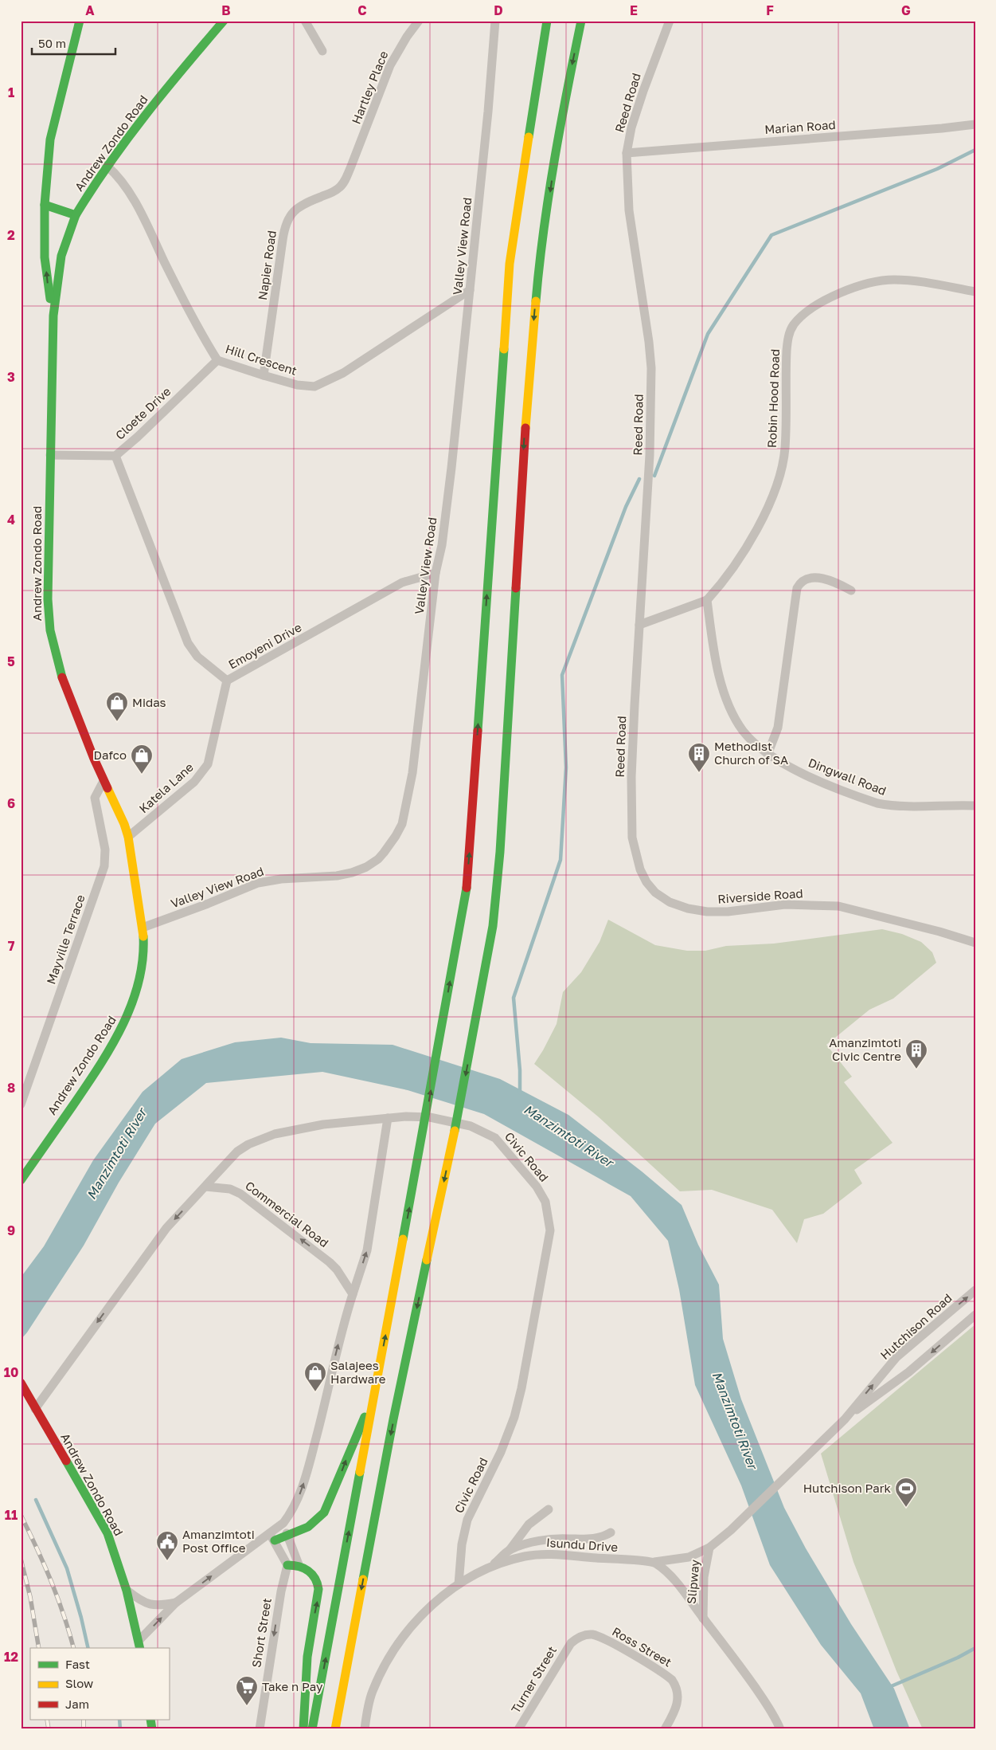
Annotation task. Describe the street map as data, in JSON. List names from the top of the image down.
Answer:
{
  "streets": {
    "main road": ["Andrew Zondo Road"],
    "street": [
      "Hartley Place",
      "Reed Road",
      "Marian Road",
      "Valley View Road",
      "Napier Road",
      "Hill Crescent",
      "Robin Hood Road",
      "Cloete Drive",
      "Emoyeni Drive",
      "Dingwall Road",
      "Katela Lane",
      "Riverside Road",
      "Mayville Terrace",
      "Civic Road",
      "Commercial Road",
      "Hutchison Road",
      "Isundu Drive",
      "Slipway",
      "Short Street",
      "Ross Street",
      "Turner Street"
    ]
  },
  "crossings": [
    ["Hartley Place", "Napier Road"],
    ["Reed Road", "Marian Road"],
    ["Reed Road", "Riverside Road"],
    ["Andrew Zondo Road", "Valley View Road"],
    ["Andrew Zondo Road", "Hill Crescent"],
    ["Andrew Zondo Road", "Cloete Drive"],
    ["Andrew Zondo Road", "Katela Lane"],
    ["Andrew Zondo Road", "Mayville Terrace"],
    ["Valley View Road", "Hill Crescent"],
    ["Valley View Road", "Emoyeni Drive"],
    ["Napier Road", "Hill Crescent"],
    ["Hill Crescent", "Cloete Drive"],
    ["Robin Hood Road", "Dingwall Road"],
    ["Cloete Drive", "Emoyeni Drive"],
    ["Emoyeni Drive", "Katela Lane"],
    ["Civic Road", "Commercial Road"],
    ["Civic Road", "Isundu Drive"],
    ["Hutchison Road", "Isundu Drive"],
    ["Hutchison Road", "Slipway"],
    ["Ross Street", "Turner Street"]
  ],
  "one_way": ["Commercial Road", "Short Street"],
  "water": ["Manzimtoti River"],
  "places": {
    "shop": ["Midas", "Dafco", "Salajees Hardware"],
    "building": ["Methodist Church of SA", "Amanzimtoti Civic Centre"],
    "sports": ["Hutchison Park"],
    "public building": ["Amanzimtoti Post Office"],
    "supermarket": ["Take n Pay"]
  },
  "legend": ["Fast", "Slow", "Jam"],
  "scale_bar": "50 m",
  "grid": {
    "columns": [
      "A",
      "B",
      "C",
      "D",
      "E",
      "F",
      "G"
    ],
    "rows": [
      "1",
      "2",
      "3",
      "4",
      "5",
      "6",
      "7",
      "8",
      "9",
      "10",
      "11",
      "12"
    ]
  }
}
